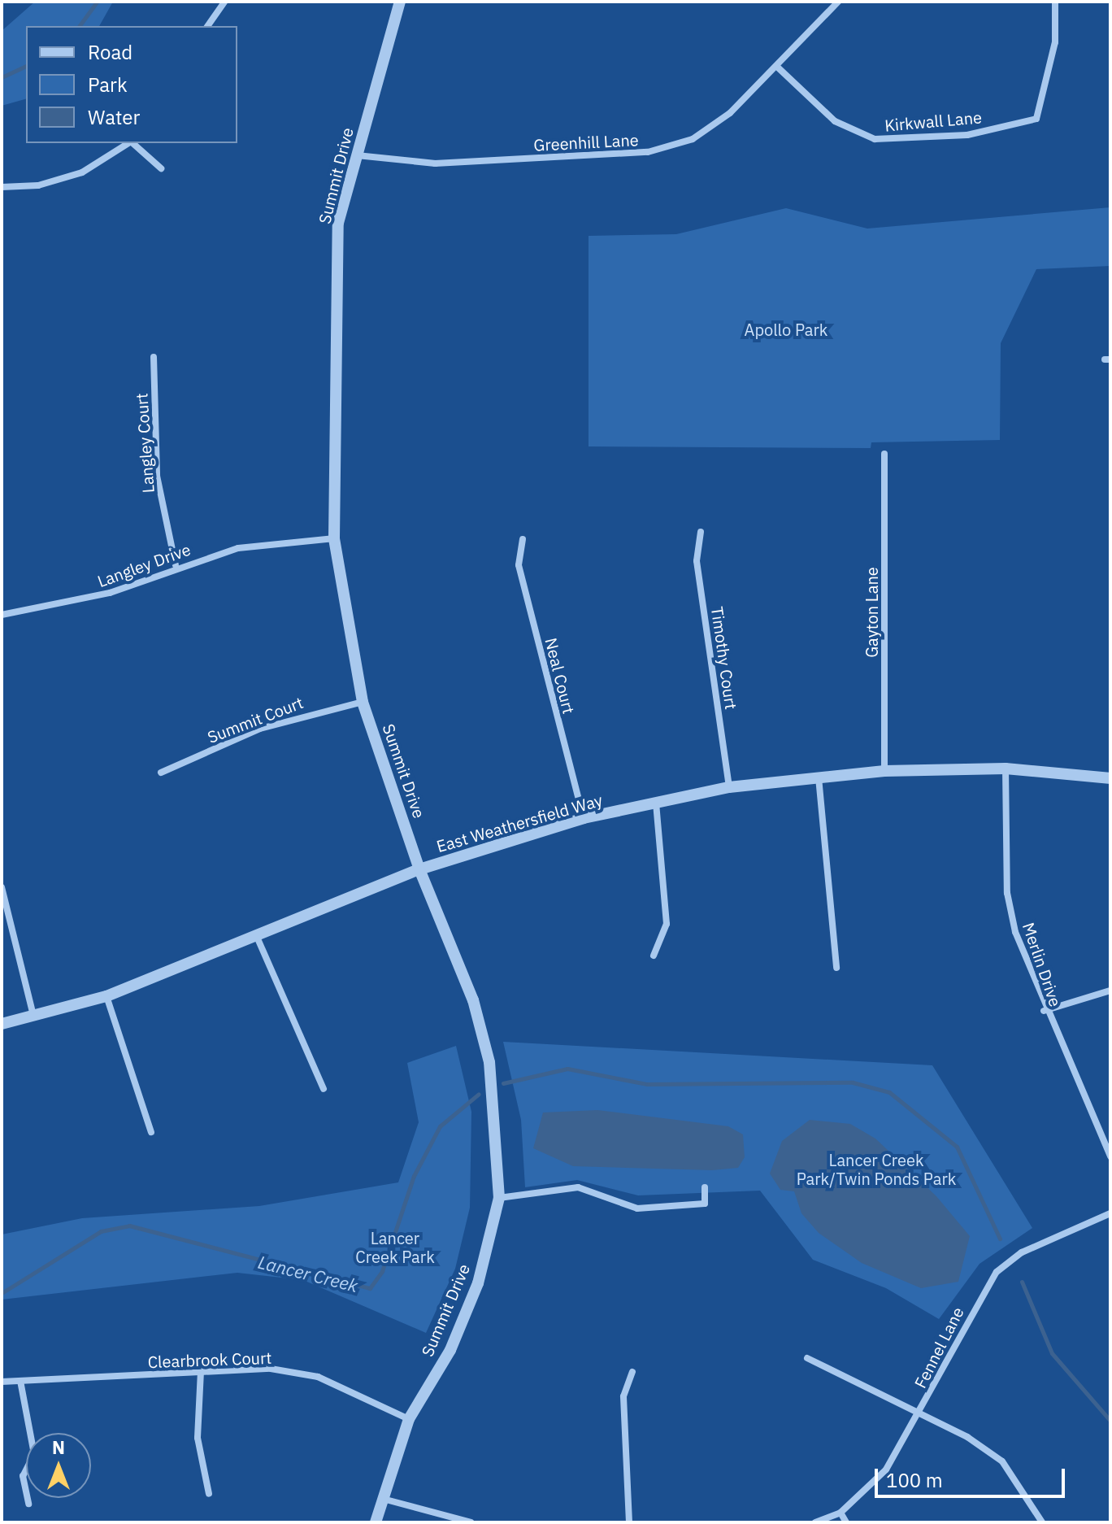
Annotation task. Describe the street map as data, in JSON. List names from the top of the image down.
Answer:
{
  "streets": {
    "street": [
      "Kirkwall Lane",
      "Greenhill Lane",
      "Summit Drive",
      "Langley Court",
      "Langley Drive",
      "Gayton Lane",
      "Timothy Court",
      "Neal Court",
      "Summit Court",
      "East Weathersfield Way",
      "Merlin Drive",
      "Fennel Lane",
      "Clearbrook Court"
    ]
  },
  "crossings": [
    ["Kirkwall Lane", "Greenhill Lane"],
    ["Greenhill Lane", "Summit Drive"],
    ["Summit Drive", "Langley Drive"],
    ["Summit Drive", "Summit Court"],
    ["Summit Drive", "East Weathersfield Way"],
    ["Summit Drive", "Clearbrook Court"],
    ["Langley Court", "Langley Drive"],
    ["Gayton Lane", "East Weathersfield Way"],
    ["Timothy Court", "East Weathersfield Way"],
    ["Neal Court", "East Weathersfield Way"],
    ["East Weathersfield Way", "Merlin Drive"]
  ],
  "water": ["Lancer Creek"],
  "parks": ["Apollo Park", "Lancer Creek Park/Twin Ponds Park", "Lancer Creek Park"],
  "legend": ["Road", "Park", "Water"],
  "scale_bar": "100 m",
  "north": "top"
}
